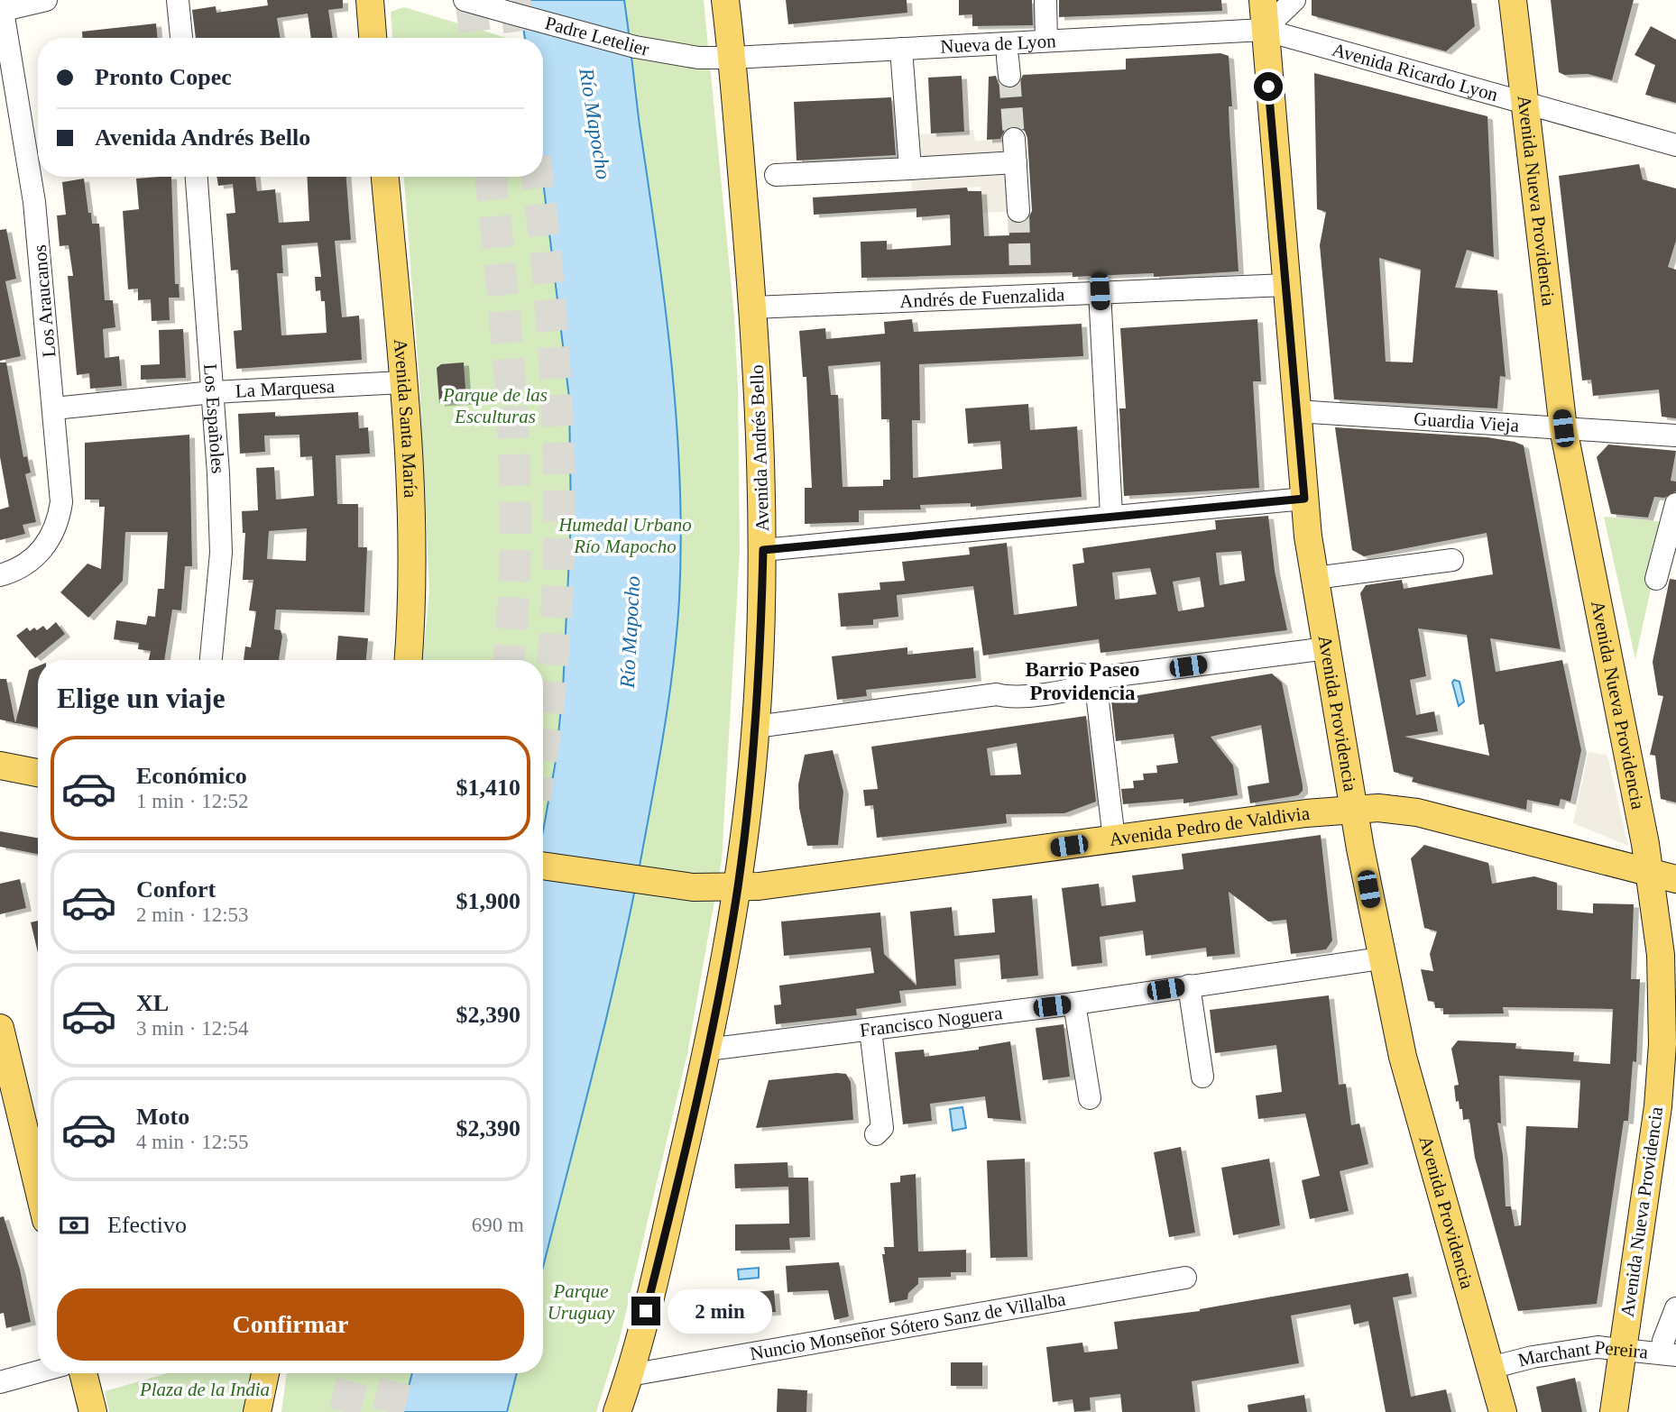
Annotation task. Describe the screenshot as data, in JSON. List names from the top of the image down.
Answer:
{
  "streets": {
    "main road": [
      "Avenida Nueva Providencia",
      "Avenida Santa María",
      "Avenida Andrés Bello",
      "Avenida Providencia",
      "Avenida Pedro de Valdivia"
    ],
    "street": [
      "Padre Letelier",
      "Nueva de Lyon",
      "Avenida Ricardo Lyon",
      "Andrés de Fuenzalida",
      "Los Araucanos",
      "La Marquesa",
      "Los Españoles",
      "Guardia Vieja",
      "Francisco Noguera",
      "Nuncio Monseñor Sótero Sanz de Villalba",
      "Marchant Pereira"
    ]
  },
  "crossings": [
    ["Padre Letelier", "Nueva de Lyon"],
    ["Padre Letelier", "Avenida Andrés Bello"],
    ["Nueva de Lyon", "Avenida Ricardo Lyon"],
    ["Nueva de Lyon", "Avenida Andrés Bello"],
    ["Nueva de Lyon", "Avenida Providencia"],
    ["Avenida Ricardo Lyon", "Avenida Nueva Providencia"],
    ["Avenida Ricardo Lyon", "Avenida Providencia"],
    ["Avenida Nueva Providencia", "Guardia Vieja"],
    ["Avenida Nueva Providencia", "Avenida Pedro de Valdivia"],
    ["Avenida Nueva Providencia", "Marchant Pereira"],
    ["Andrés de Fuenzalida", "Avenida Andrés Bello"],
    ["Andrés de Fuenzalida", "Avenida Providencia"],
    ["Los Araucanos", "La Marquesa"],
    ["La Marquesa", "Avenida Santa María"],
    ["La Marquesa", "Los Españoles"],
    ["Guardia Vieja", "Avenida Providencia"],
    ["Avenida Andrés Bello", "Avenida Pedro de Valdivia"],
    ["Avenida Andrés Bello", "Francisco Noguera"],
    ["Avenida Andrés Bello", "Nuncio Monseñor Sótero Sanz de Villalba"],
    ["Avenida Providencia", "Avenida Pedro de Valdivia"],
    ["Avenida Providencia", "Francisco Noguera"],
    ["Avenida Providencia", "Marchant Pereira"]
  ],
  "districts": ["Barrio Paseo Providencia"],
  "water": ["Río Mapocho"],
  "parks": [
    "Parque de las Esculturas",
    "Humedal Urbano Río Mapocho",
    "Parque Uruguay",
    "Plaza de la India"
  ],
  "page": {
    "banner": ["Pronto Copec", "Avenida Andrés Bello"],
    "heading": "Elige un viaje",
    "list": [
      {
        "name": "Económico",
        "note": "1 min · 12:52",
        "value": "$1,410"
      },
      {
        "name": "Confort",
        "note": "2 min · 12:53",
        "value": "$1,900"
      },
      {
        "name": "XL",
        "note": "3 min · 12:54",
        "value": "$2,390"
      },
      {
        "name": "Moto",
        "note": "4 min · 12:55",
        "value": "$2,390"
      }
    ],
    "pay": ["Efectivo", "690 m"],
    "buttons": "Confirmar",
    "bubble": "2 min"
  }
}
